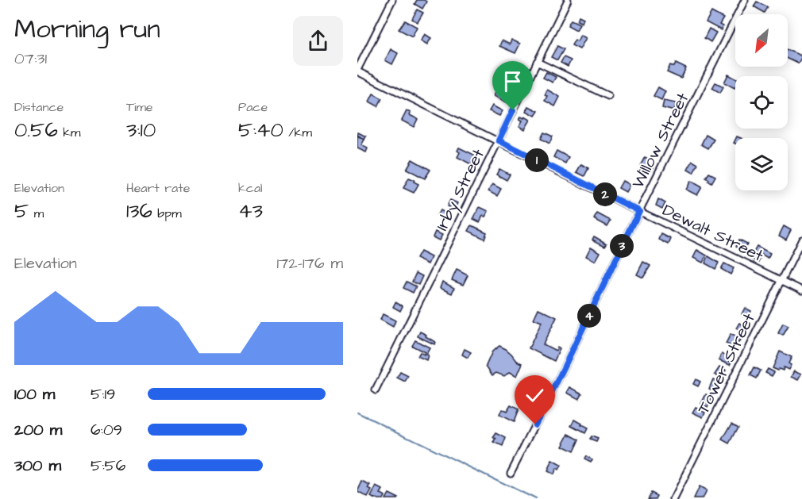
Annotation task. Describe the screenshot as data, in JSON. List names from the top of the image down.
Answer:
{
  "streets": {
    "street": [
      "Willow Street",
      "Irby Street",
      "Dewalt Street",
      "Tower Street"
    ]
  },
  "crossings": [
    ["Willow Street", "Dewalt Street"],
    ["Irby Street", "Dewalt Street"],
    ["Dewalt Street", "Tower Street"]
  ],
  "north": "bottom left",
  "page": {
    "heading": ["Morning run", "07:31"],
    "stats": [
      ["Distance", "0.56 km"],
      ["Time", "3:10"],
      ["Pace", "5:40 /km"],
      ["Elevation", "5 m"],
      ["Heart rate", "136 bpm"],
      ["kcal", "43"]
    ],
    "pins": [
      "1",
      "2",
      "3",
      "4"
    ],
    "chart": ["Elevation", "172–176 m"],
    "list": [
      {
        "name": "100 m",
        "note": "5:19"
      },
      {
        "name": "200 m",
        "note": "6:09"
      },
      {
        "name": "300 m",
        "note": "5:56"
      }
    ]
  }
}
